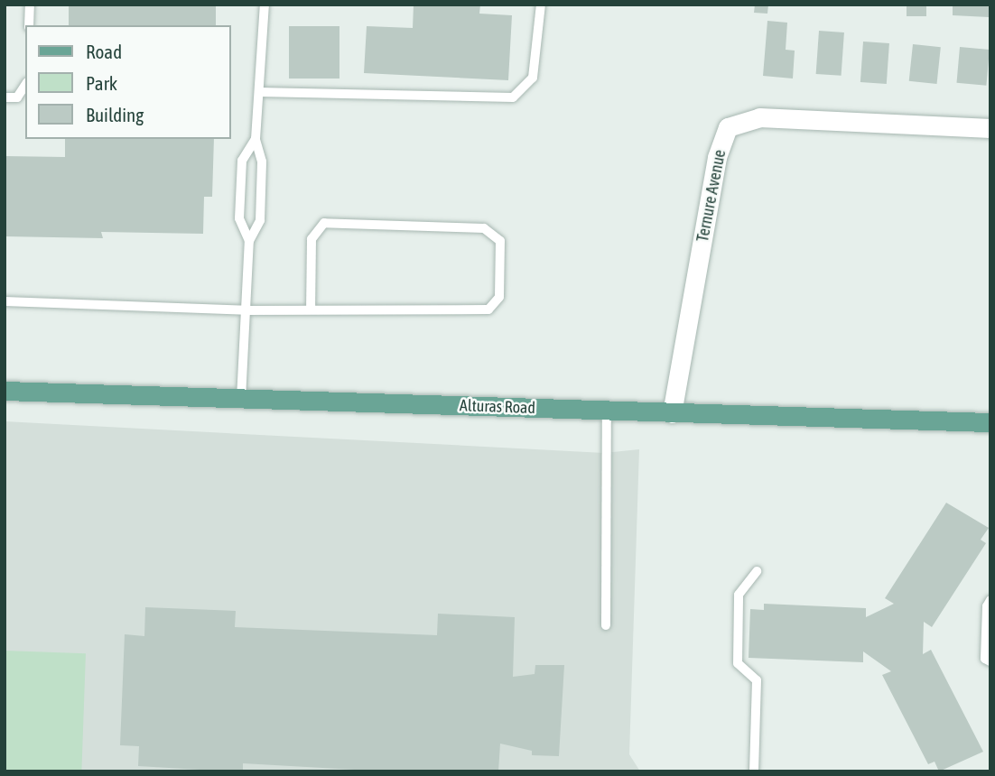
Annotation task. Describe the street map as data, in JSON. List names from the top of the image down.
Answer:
{
  "streets": {
    "main road": ["Alturas Road"],
    "street": ["Ternure Avenue"]
  },
  "crossings": [
    ["Ternure Avenue", "Alturas Road"]
  ],
  "legend": ["Road", "Park", "Building"]
}
